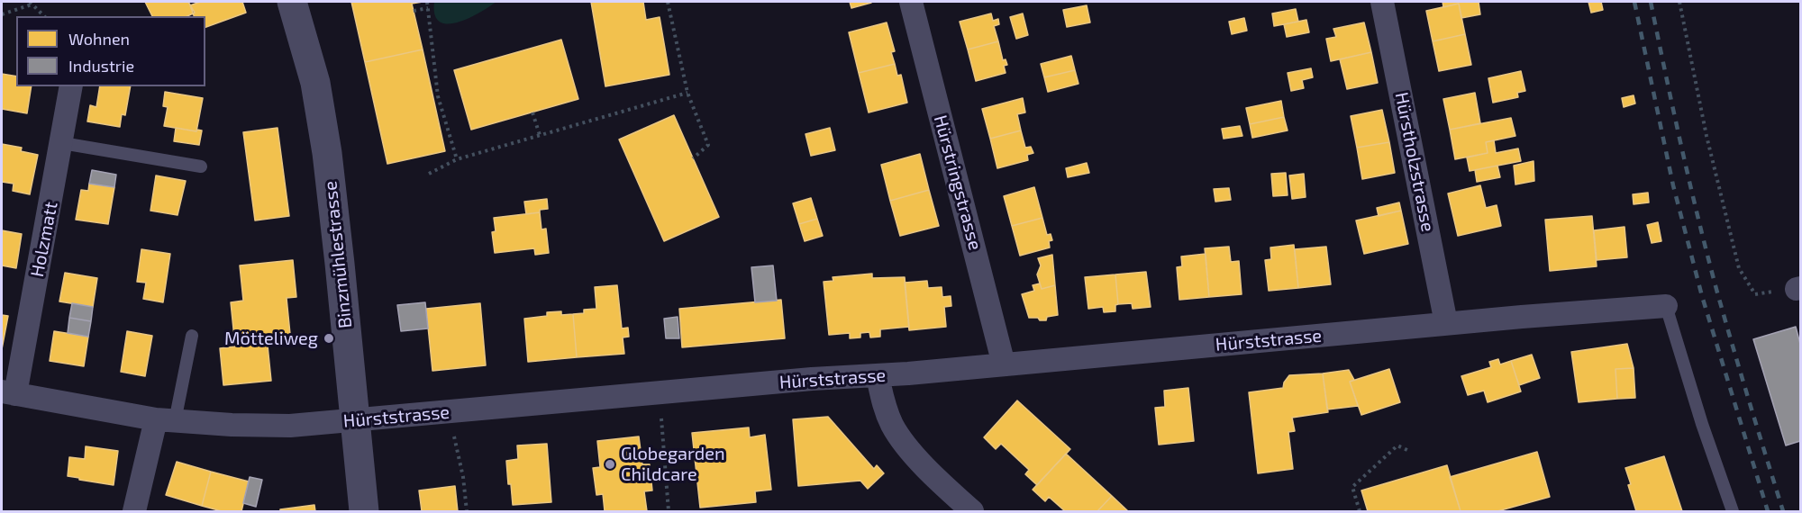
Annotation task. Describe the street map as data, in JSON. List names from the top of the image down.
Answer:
{
  "streets": {
    "street": [
      "Hürstholzstrasse",
      "Hürstringstrasse",
      "Holzmatt",
      "Binzmühlestrasse",
      "Hürststrasse"
    ]
  },
  "crossings": [
    ["Hürstholzstrasse", "Hürststrasse"],
    ["Hürstringstrasse", "Hürststrasse"],
    ["Holzmatt", "Hürststrasse"],
    ["Binzmühlestrasse", "Hürststrasse"]
  ],
  "places": ["Mötteliweg", "Globegarden Childcare"],
  "legend": ["Wohnen", "Industrie"]
}
